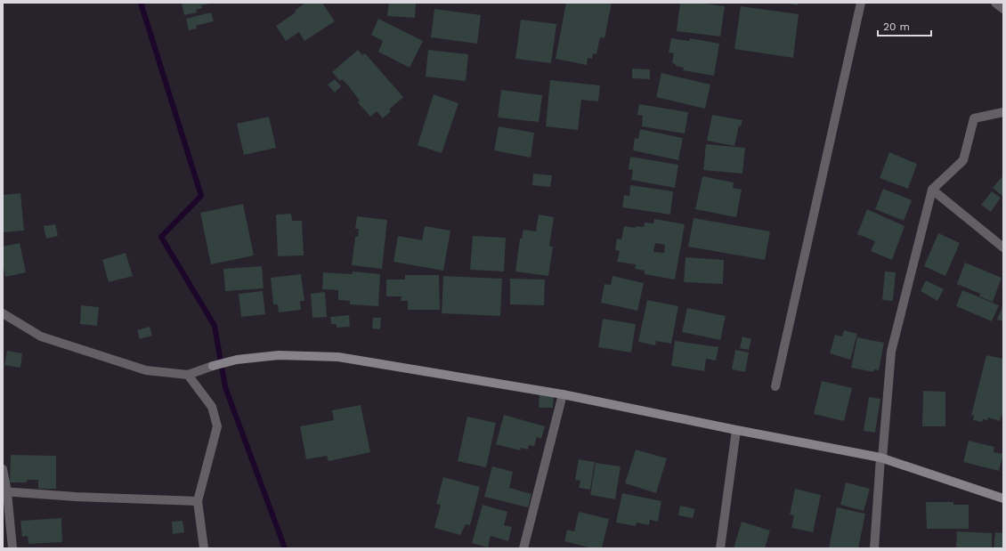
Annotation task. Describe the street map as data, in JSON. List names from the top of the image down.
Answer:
{
  "scale_bar": "20 m"
}
